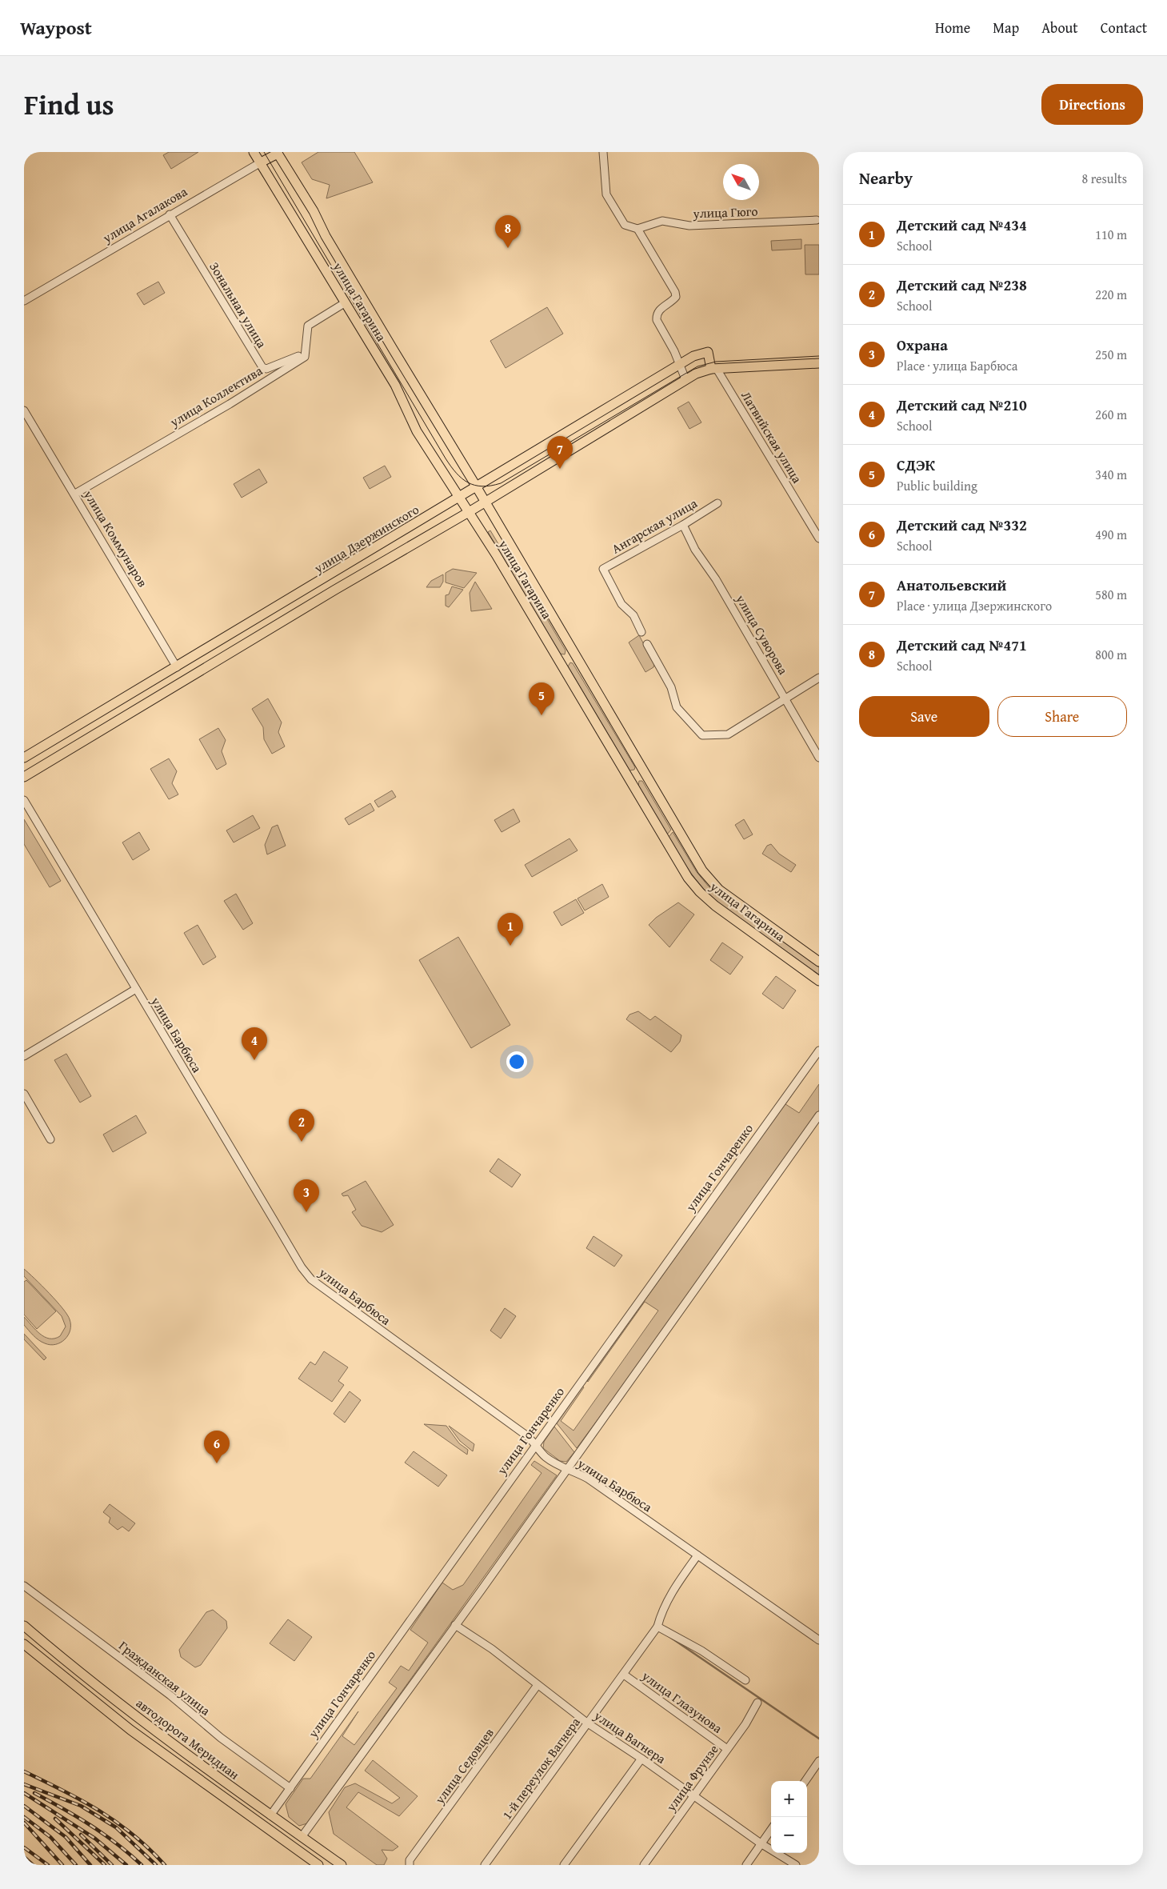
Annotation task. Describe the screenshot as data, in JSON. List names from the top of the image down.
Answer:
{
  "streets": {
    "main road": [
      "улица Агалакова",
      "улица Гагарина",
      "улица Коммунаров",
      "улица Дзержинского",
      "улица Гончаренко",
      "автодорога Меридиан"
    ],
    "street": [
      "улица Гюго",
      "Зональная улица",
      "улица Коллектива",
      "Латвийская улица",
      "Ангарская улица",
      "улица Суворова",
      "улица Барбюса",
      "Гражданская улица",
      "улица Глазунова",
      "улица Вагнера",
      "улица Седовцев",
      "1-й переулок Вагнера",
      "улица Фрунзе"
    ]
  },
  "crossings": [
    ["улица Агалакова", "улица Гагарина"],
    ["улица Агалакова", "Зональная улица"],
    ["улица Гагарина", "улица Дзержинского"],
    ["Зональная улица", "улица Коллектива"],
    ["улица Коллектива", "улица Коммунаров"],
    ["Латвийская улица", "улица Дзержинского"],
    ["Ангарская улица", "улица Суворова"],
    ["улица Коммунаров", "улица Дзержинского"],
    ["улица Барбюса", "улица Гончаренко"],
    ["улица Барбюса", "1-й переулок Вагнера"],
    ["улица Гончаренко", "Гражданская улица"],
    ["улица Гончаренко", "автодорога Меридиан"],
    ["улица Глазунова", "1-й переулок Вагнера"],
    ["улица Глазунова", "улица Фрунзе"],
    ["улица Вагнера", "улица Седовцев"],
    ["улица Вагнера", "1-й переулок Вагнера"],
    ["улица Вагнера", "улица Фрунзе"]
  ],
  "north": "top left",
  "page": {
    "header": "Waypost",
    "nav": [
      "Home",
      "Map",
      "About",
      "Contact"
    ],
    "title": "Find us",
    "buttons": [
      "Directions",
      ["Save", "Share"]
    ],
    "heading": ["Nearby", "8 results"],
    "list": [
      {
        "mark": "1",
        "name": "Детский сад №434",
        "note": "School",
        "value": "110 m"
      },
      {
        "mark": "2",
        "name": "Детский сад №238",
        "note": "School",
        "value": "220 m"
      },
      {
        "mark": "3",
        "name": "Охрана",
        "note": "Place · улица Барбюса",
        "value": "250 m"
      },
      {
        "mark": "4",
        "name": "Детский сад №210",
        "note": "School",
        "value": "260 m"
      },
      {
        "mark": "5",
        "name": "СДЭК",
        "note": "Public building",
        "value": "340 m"
      },
      {
        "mark": "6",
        "name": "Детский сад №332",
        "note": "School",
        "value": "490 m"
      },
      {
        "mark": "7",
        "name": "Анатольевский",
        "note": "Place · улица Дзержинского",
        "value": "580 m"
      },
      {
        "mark": "8",
        "name": "Детский сад №471",
        "note": "School",
        "value": "800 m"
      }
    ],
    "pins": [
      "8",
      "7",
      "5",
      "1",
      "4",
      "2",
      "3",
      "6"
    ],
    "map_buttons": ["+", "−"]
  }
}
